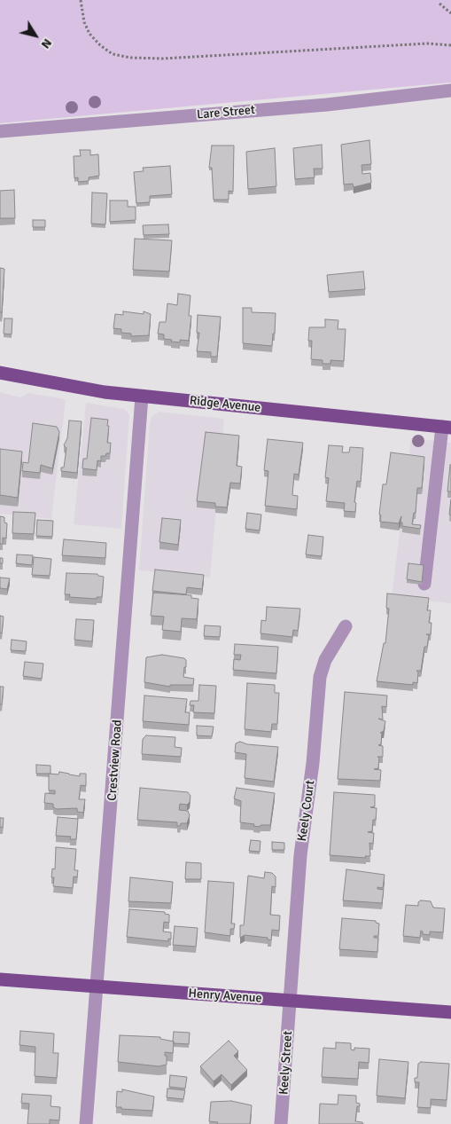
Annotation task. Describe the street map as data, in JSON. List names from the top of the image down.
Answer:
{
  "streets": {
    "main road": ["Ridge Avenue", "Henry Avenue"],
    "street": [
      "Lare Street",
      "Crestview Road",
      "Keely Court",
      "Keely Street"
    ]
  },
  "crossings": [
    ["Ridge Avenue", "Crestview Road"],
    ["Crestview Road", "Henry Avenue"],
    ["Keely Court", "Henry Avenue"],
    ["Keely Court", "Keely Street"],
    ["Henry Avenue", "Keely Street"]
  ],
  "north": "bottom right"
}
